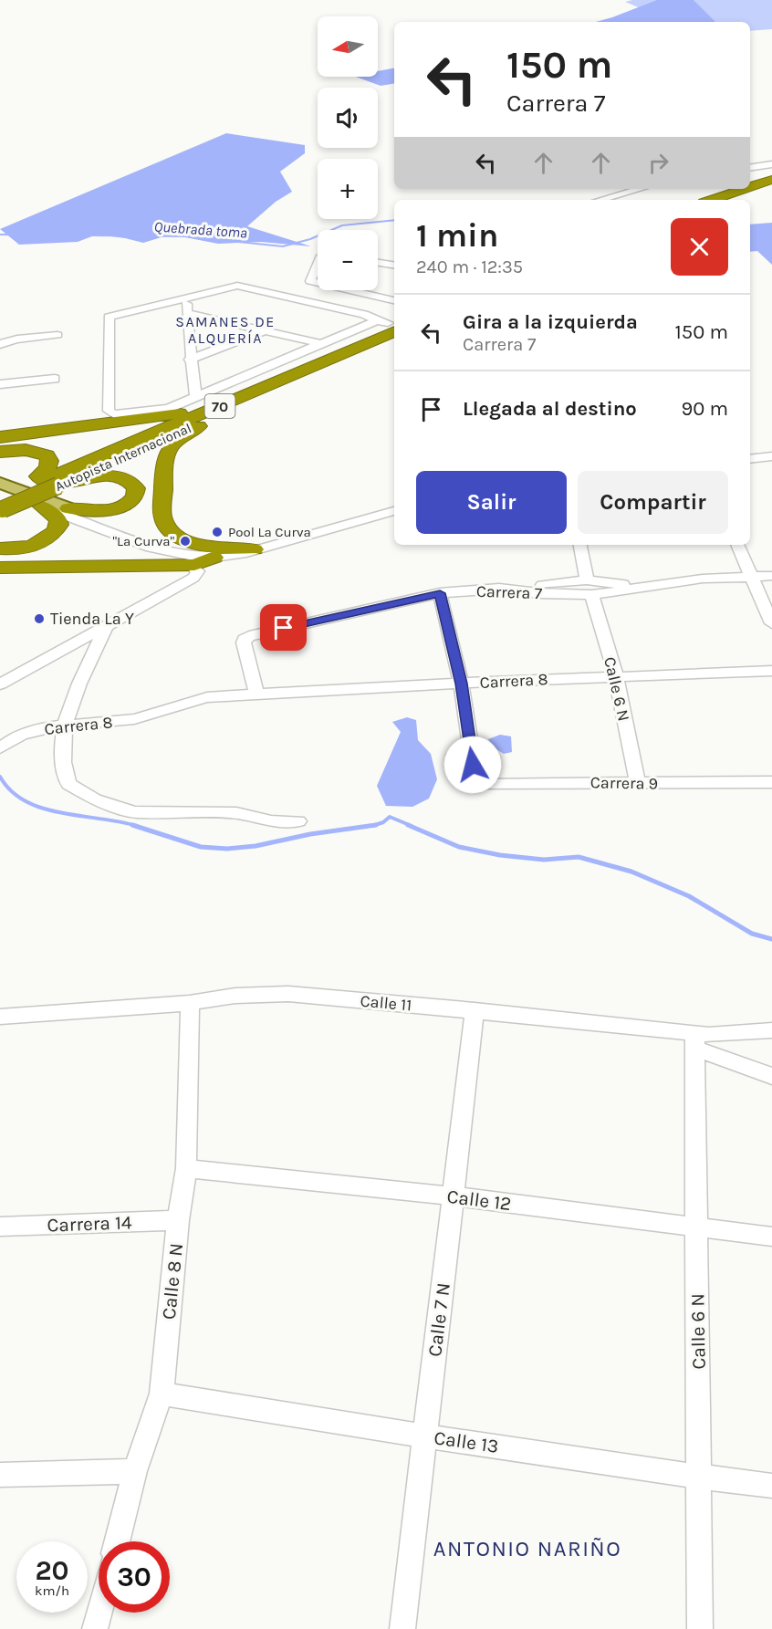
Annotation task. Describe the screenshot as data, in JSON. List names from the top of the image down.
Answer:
{
  "streets": {
    "highway": ["70", "Autopista Internacional"],
    "street": [
      "Carrera 7",
      "Carrera 8",
      "Calle 6 N",
      "Carrera 9",
      "Calle 11",
      "Calle 12",
      "Carrera 14",
      "Calle 8 N",
      "Calle 7 N",
      "Calle 13"
    ]
  },
  "crossings": [
    ["Carrera 7", "Carrera 8"],
    ["Carrera 7", "Calle 6 N"],
    ["Carrera 8", "Calle 6 N"],
    ["Carrera 8", "Carrera 9"],
    ["Calle 6 N", "Carrera 9"],
    ["Calle 6 N", "Calle 11"],
    ["Calle 6 N", "Calle 12"],
    ["Calle 6 N", "Calle 13"],
    ["Calle 11", "Calle 8 N"],
    ["Calle 11", "Calle 7 N"],
    ["Calle 12", "Calle 8 N"],
    ["Calle 12", "Calle 7 N"],
    ["Carrera 14", "Calle 8 N"],
    ["Calle 8 N", "Calle 13"],
    ["Calle 7 N", "Calle 13"]
  ],
  "districts": ["SAMANES DE ALQUERÍA", "ANTONIO NARIÑO"],
  "water": ["Quebrada toma"],
  "places": ["Pool La Curva", "\"La Curva\"", "Tienda La Y"],
  "north": "left",
  "page": {
    "map_buttons": ["+", "−"],
    "turn": ["150 m", "Carrera 7"],
    "heading": ["1 min", "240 m · 12:35"],
    "list": [
      {
        "name": "Gira a la izquierda",
        "note": "Carrera 7",
        "value": "150 m"
      },
      {
        "name": "Llegada al destino",
        "value": "90 m"
      }
    ],
    "buttons": ["Salir", "Compartir"],
    "speed": "20 km/h",
    "limit": "30"
  }
}
